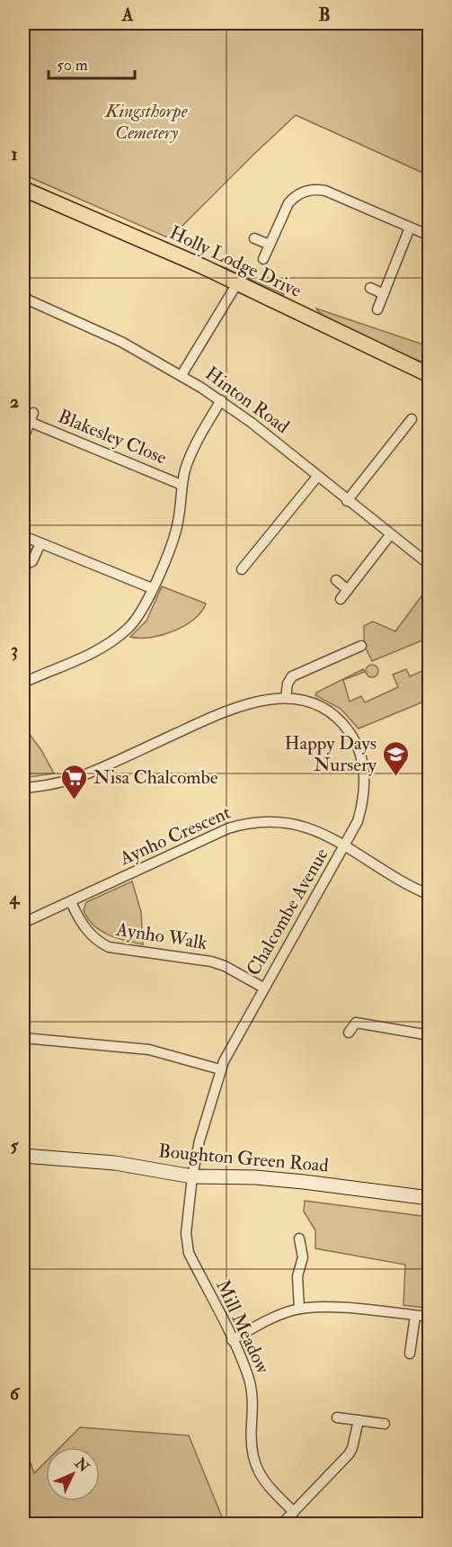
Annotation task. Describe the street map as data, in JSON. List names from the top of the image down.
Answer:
{
  "streets": {
    "main road": ["Holly Lodge Drive"],
    "street": [
      "Hinton Road",
      "Blakesley Close",
      "Aynho Crescent",
      "Chalcombe Avenue",
      "Aynho Walk",
      "Boughton Green Road",
      "Mill Meadow"
    ]
  },
  "crossings": [
    ["Aynho Crescent", "Chalcombe Avenue"],
    ["Aynho Crescent", "Aynho Walk"],
    ["Chalcombe Avenue", "Aynho Walk"],
    ["Chalcombe Avenue", "Boughton Green Road"],
    ["Chalcombe Avenue", "Mill Meadow"],
    ["Boughton Green Road", "Mill Meadow"]
  ],
  "parks": ["Kingsthorpe Cemetery"],
  "places": {
    "school or university": ["Happy Days Nursery"],
    "supermarket": ["Nisa Chalcombe"]
  },
  "scale_bar": "50 m",
  "north": "top right",
  "grid": {
    "columns": ["A", "B"],
    "rows": [
      "1",
      "2",
      "3",
      "4",
      "5",
      "6"
    ]
  }
}
